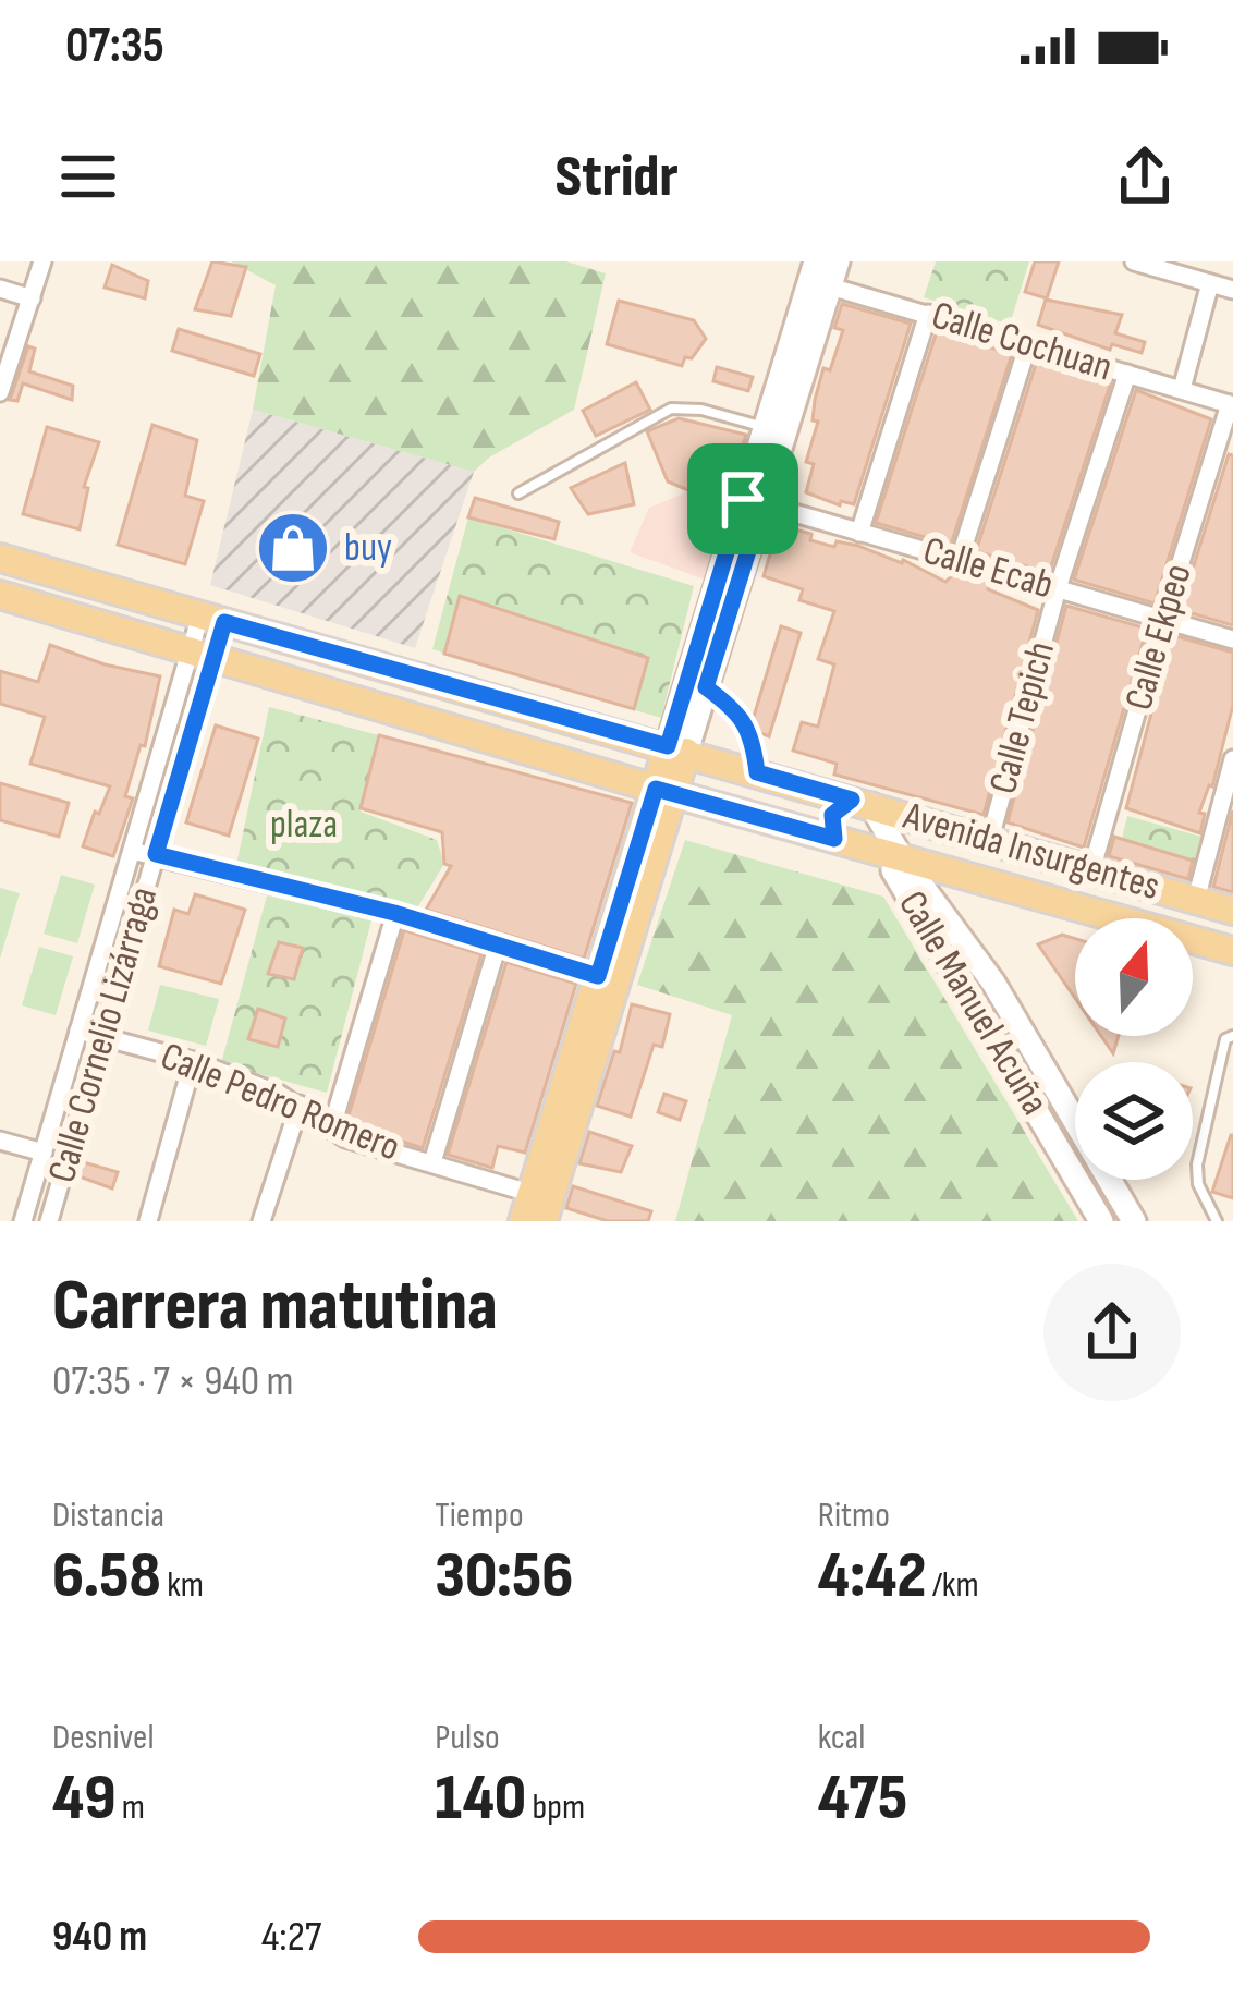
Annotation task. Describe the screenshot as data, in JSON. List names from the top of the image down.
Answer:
{
  "streets": {
    "main road": ["Avenida Insurgentes", "Calle Manuel Acuña"],
    "street": [
      "Calle Cochuan",
      "Calle Ecab",
      "Calle Ekpeo",
      "Calle Tepich",
      "Calle Cornelio Lizárraga",
      "Calle Pedro Romero"
    ]
  },
  "crossings": [
    ["Calle Cochuan", "Calle Ekpeo"],
    ["Calle Cochuan", "Calle Tepich"],
    ["Calle Ecab", "Calle Ekpeo"],
    ["Calle Ecab", "Calle Tepich"],
    ["Calle Ekpeo", "Avenida Insurgentes"],
    ["Calle Tepich", "Avenida Insurgentes"],
    ["Avenida Insurgentes", "Calle Manuel Acuña"],
    ["Avenida Insurgentes", "Calle Cornelio Lizárraga"],
    ["Calle Cornelio Lizárraga", "Calle Pedro Romero"]
  ],
  "parks": ["plaza"],
  "places": {
    "shop": ["buy"]
  },
  "north": "top",
  "page": {
    "status": "07:35",
    "header": "Stridr",
    "heading": ["Carrera matutina", "07:35 · 7 × 940 m"],
    "stats": [
      ["Distancia", "6.58 km"],
      ["Tiempo", "30:56"],
      ["Ritmo", "4:42 /km"],
      ["Desnivel", "49 m"],
      ["Pulso", "140 bpm"],
      ["kcal", "475"]
    ],
    "list": [
      {
        "name": "940 m",
        "note": "4:27"
      }
    ]
  }
}
